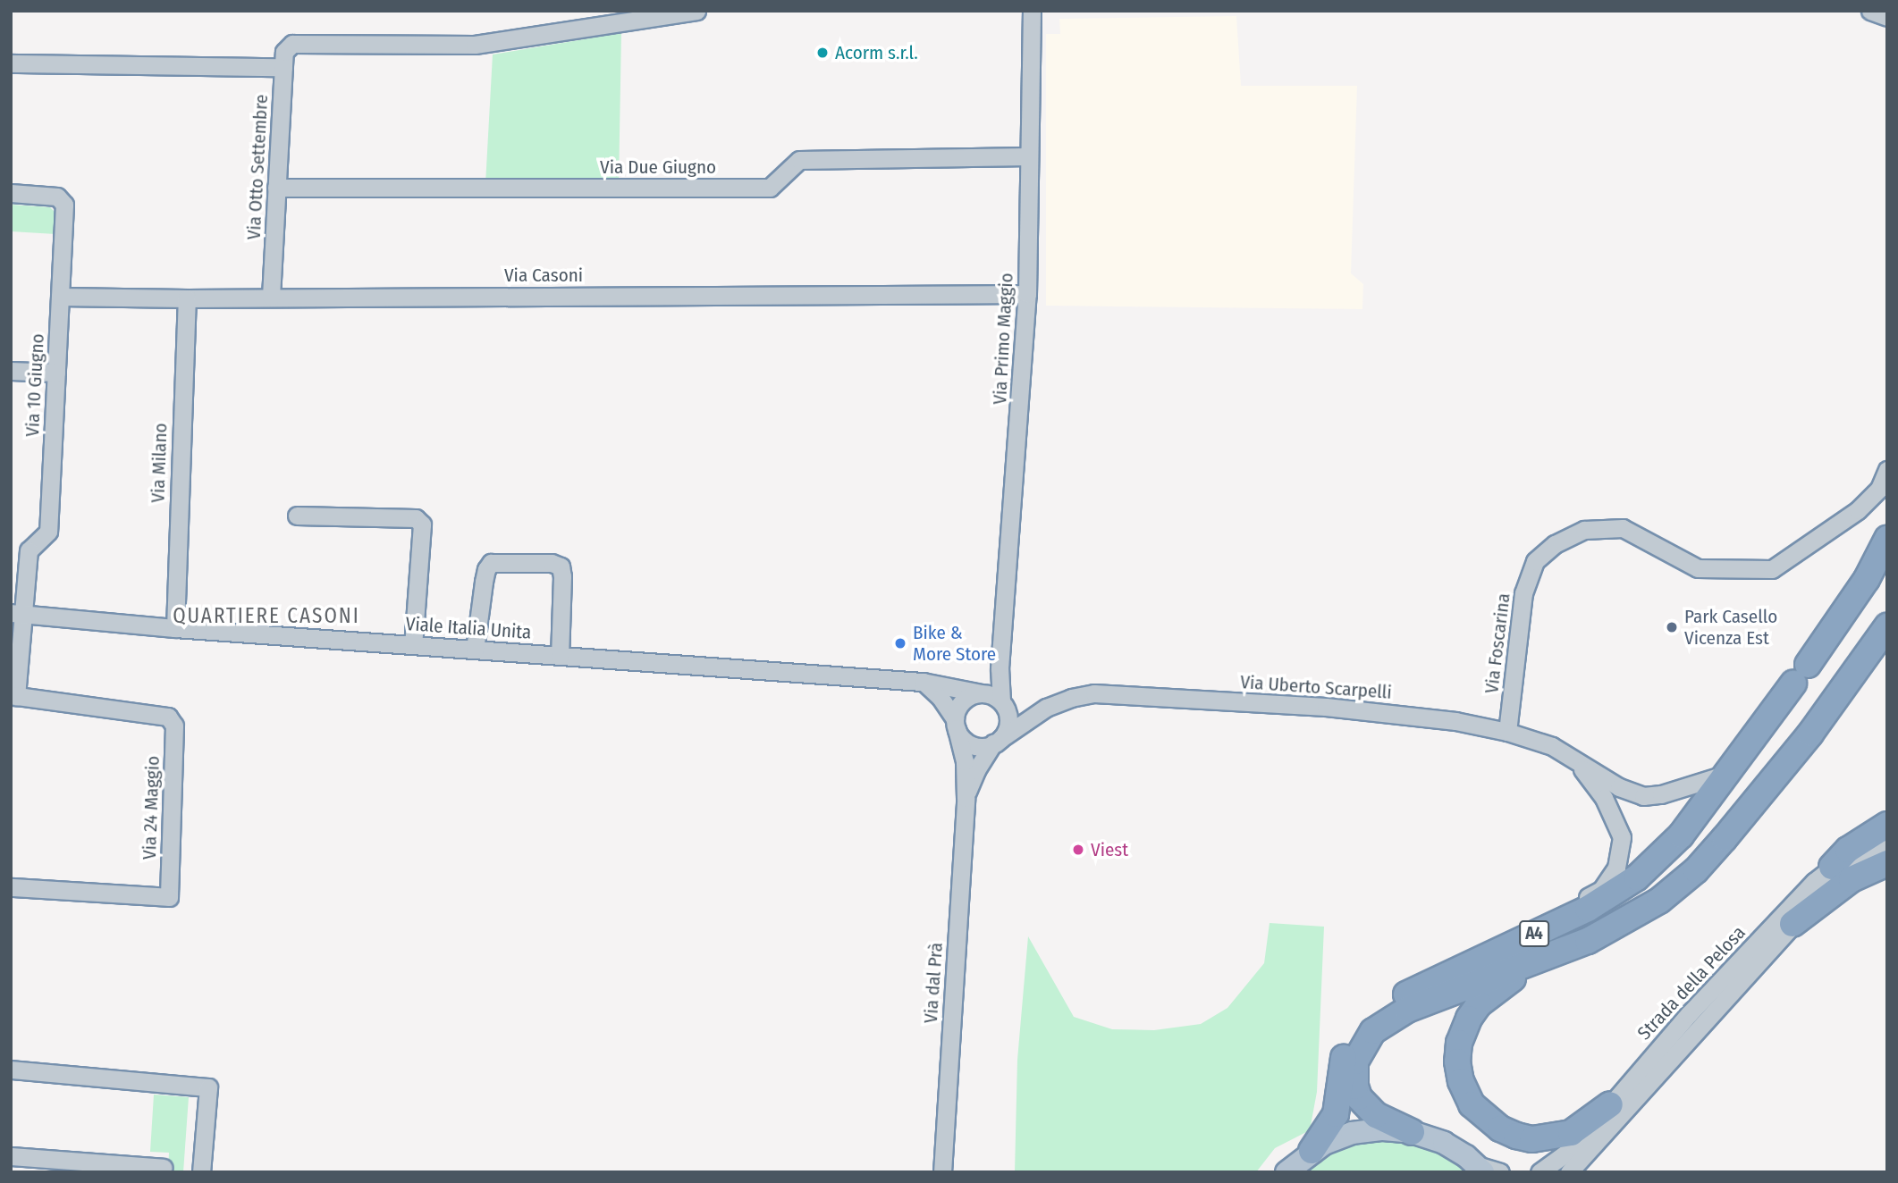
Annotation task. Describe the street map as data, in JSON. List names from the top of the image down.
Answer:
{
  "streets": {
    "highway": ["A4"],
    "street": [
      "Via Otto Settembre",
      "Via Due Giugno",
      "Via Casoni",
      "Via Primo Maggio",
      "Via 10 Giugno",
      "Via Milano",
      "Viale Italia Unita",
      "Via Foscarina",
      "Via Uberto Scarpelli",
      "Via 24 Maggio",
      "Via dal Prà",
      "Strada della Pelosa"
    ]
  },
  "crossings": [
    ["Via Otto Settembre", "Via Due Giugno"],
    ["Via Otto Settembre", "Via Casoni"],
    ["Via Due Giugno", "Via Primo Maggio"],
    ["Via Casoni", "Via Primo Maggio"],
    ["Via Casoni", "Via 10 Giugno"],
    ["Via Casoni", "Via Milano"],
    ["Via Primo Maggio", "Viale Italia Unita"],
    ["Via Primo Maggio", "Via Uberto Scarpelli"],
    ["Via Primo Maggio", "Via dal Prà"],
    ["Via 10 Giugno", "Viale Italia Unita"],
    ["Via 10 Giugno", "Via 24 Maggio"],
    ["Via Milano", "Viale Italia Unita"],
    ["Viale Italia Unita", "Via Uberto Scarpelli"],
    ["Viale Italia Unita", "Via 24 Maggio"],
    ["Viale Italia Unita", "Via dal Prà"],
    ["Via Foscarina", "Via Uberto Scarpelli"],
    ["Via Uberto Scarpelli", "A4"],
    ["Via Uberto Scarpelli", "Via dal Prà"]
  ],
  "districts": ["QUARTIERE CASONI"],
  "places": [
    "Acorm s.r.l.",
    "Park Casello Vicenza Est",
    "Bike & More Store",
    "Viest"
  ]
}
